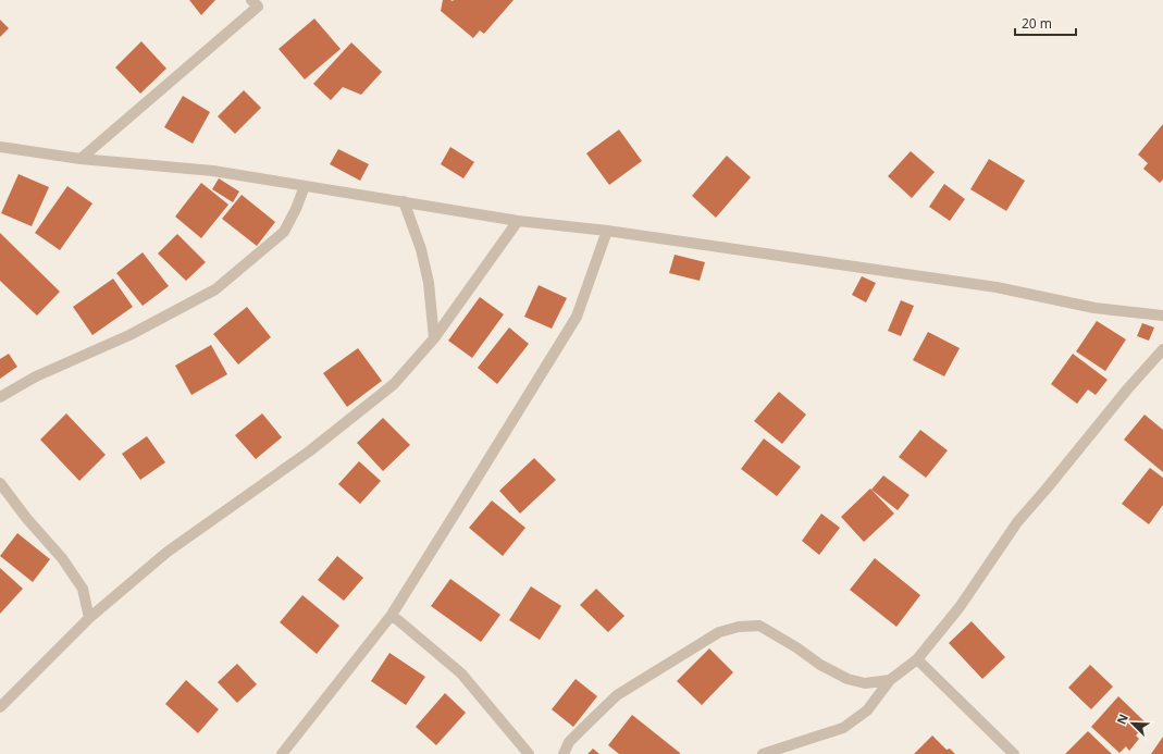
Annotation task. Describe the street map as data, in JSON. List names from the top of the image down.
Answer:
{
  "scale_bar": "20 m",
  "north": "top left"
}
